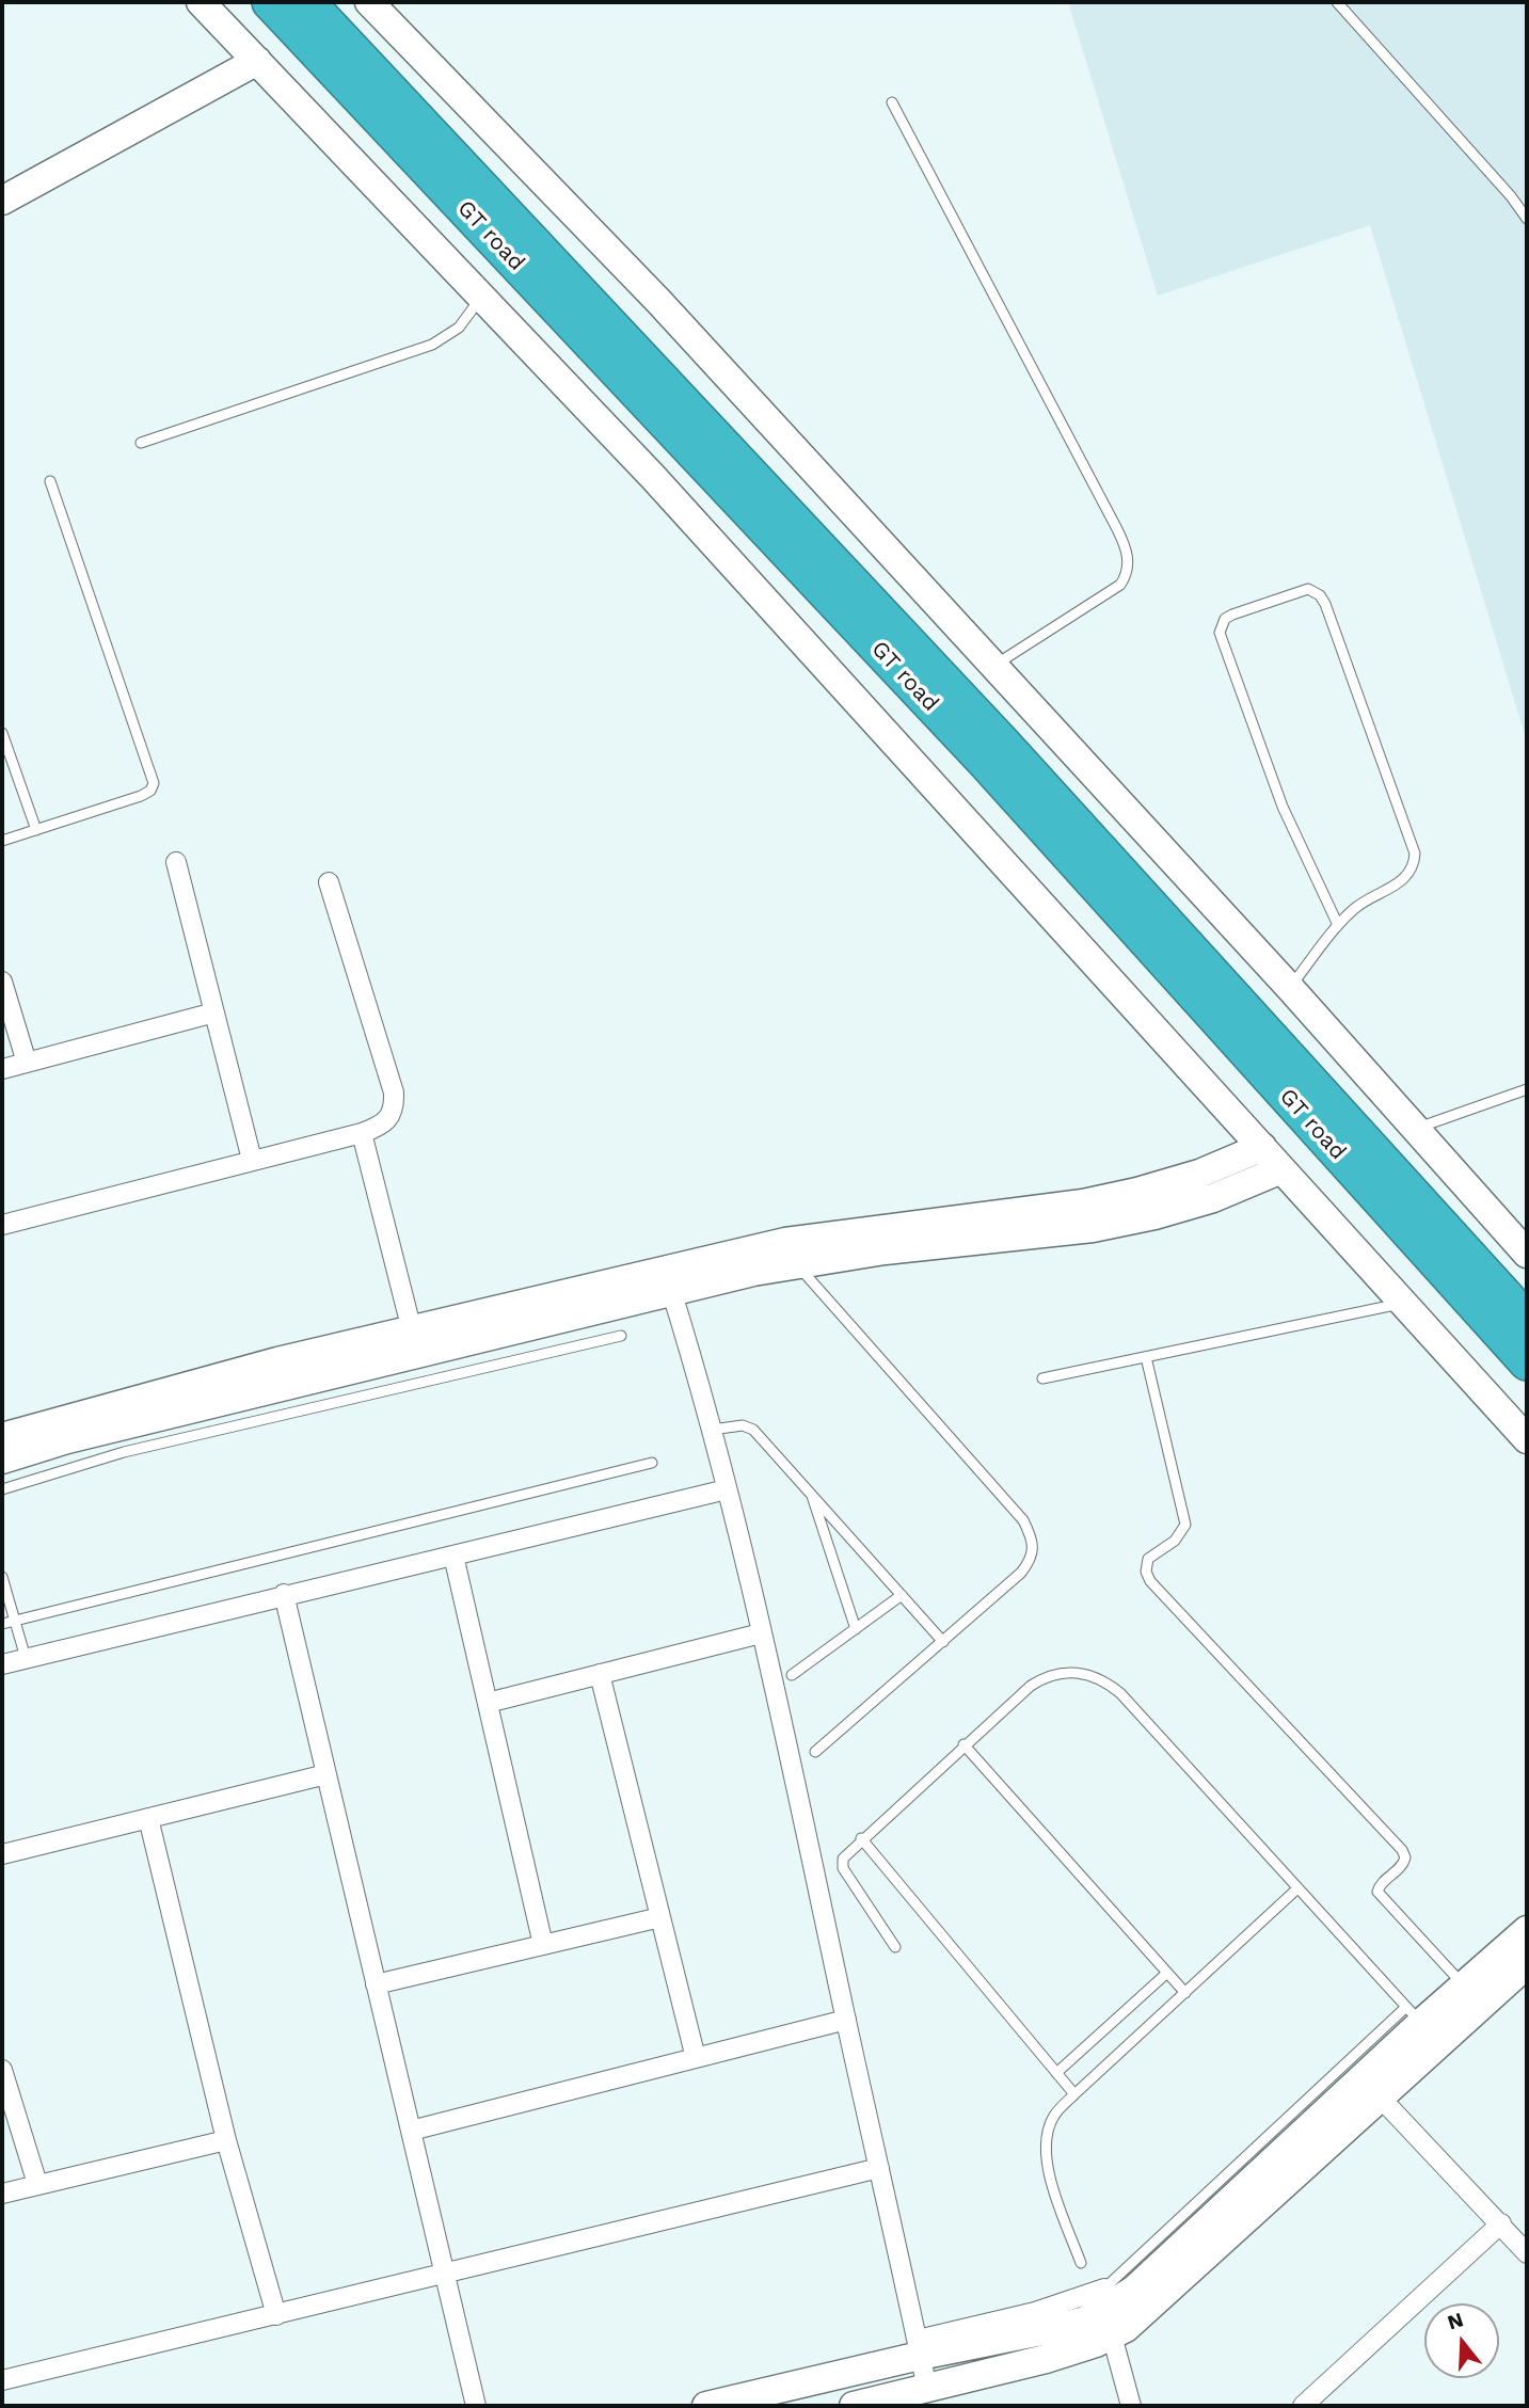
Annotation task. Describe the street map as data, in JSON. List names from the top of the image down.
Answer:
{
  "streets": {
    "highway": ["GT road"]
  },
  "north": "top"
}
